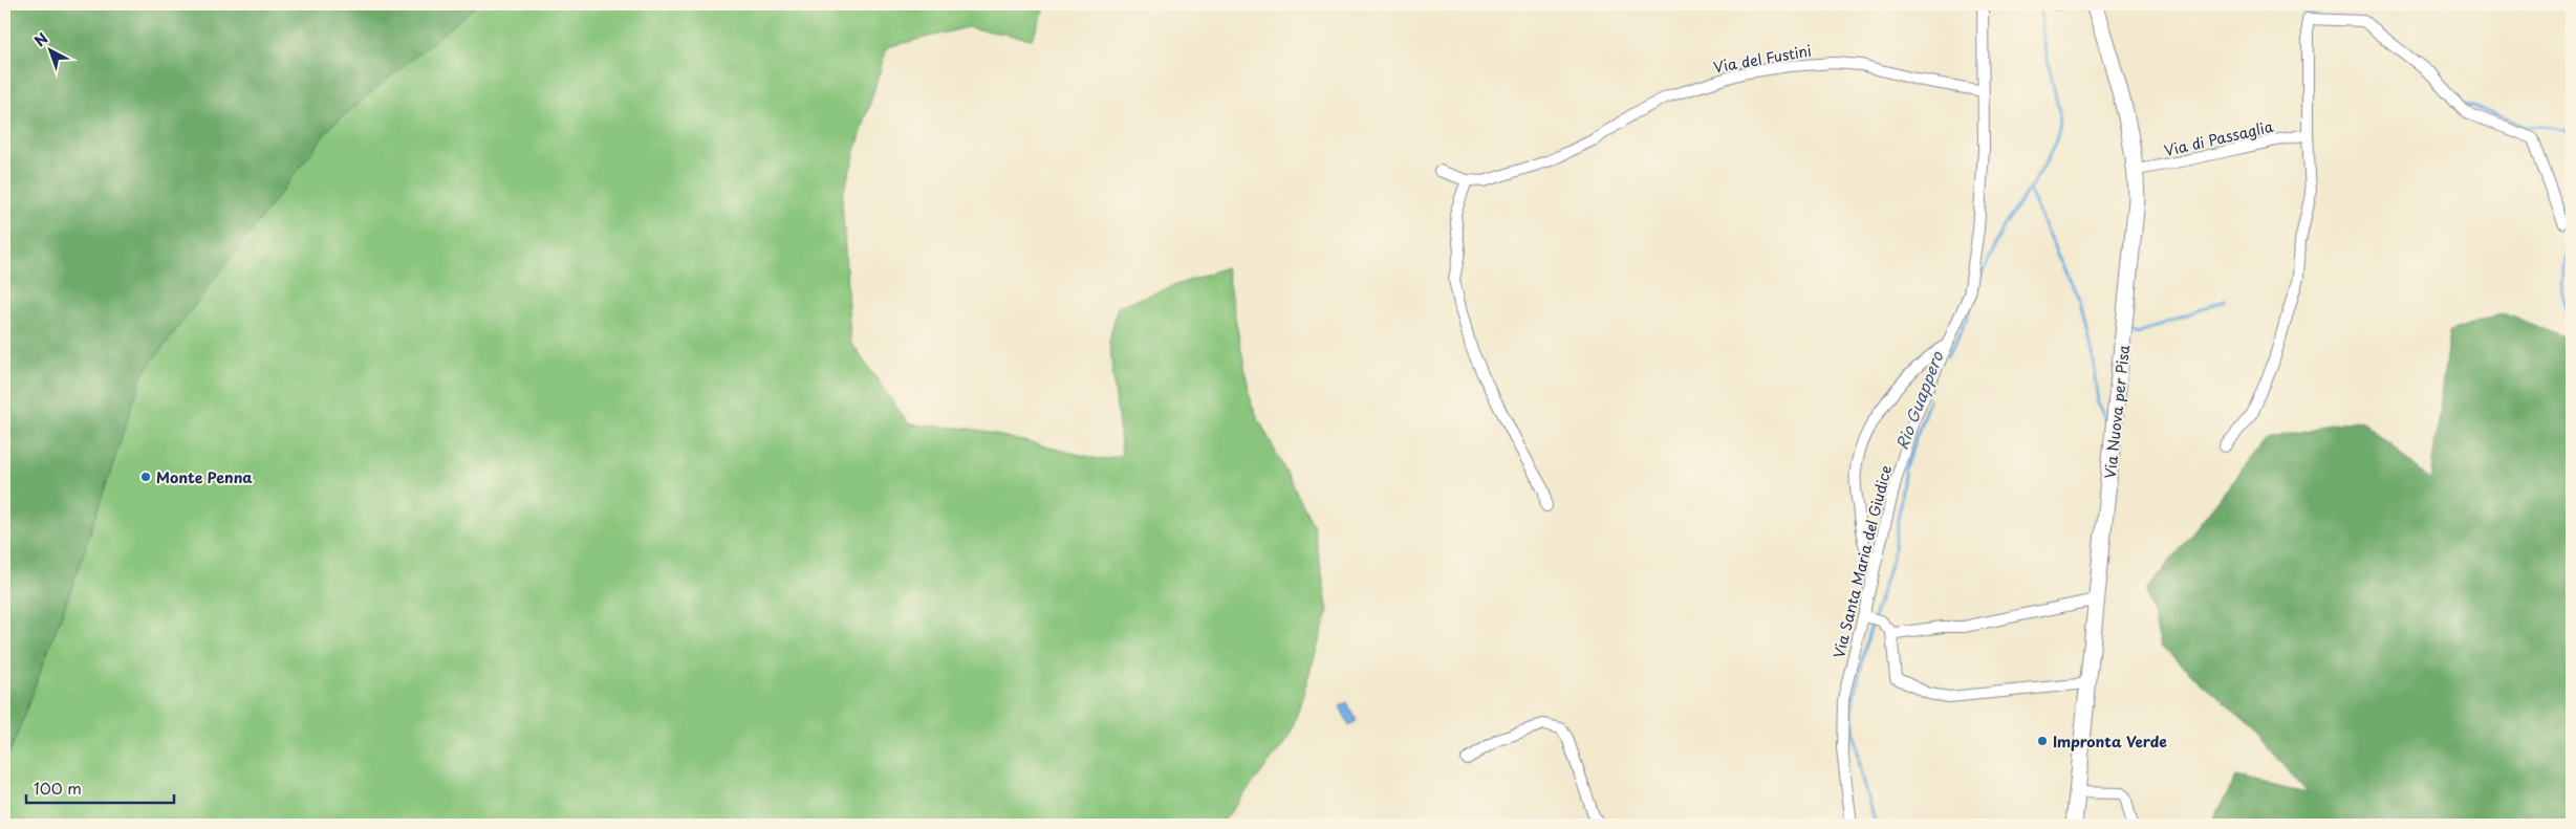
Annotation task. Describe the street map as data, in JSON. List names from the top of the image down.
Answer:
{
  "streets": {
    "main road": ["Via Nuova per Pisa"],
    "street": ["Via del Fustini", "Via di Passaglia", "Via Santa Maria del Giudice"]
  },
  "crossings": [
    ["Via del Fustini", "Via Santa Maria del Giudice"],
    ["Via di Passaglia", "Via Nuova per Pisa"]
  ],
  "water": ["Rio Guappero"],
  "places": ["Monte Penna", "Impronta Verde"],
  "scale_bar": "100 m",
  "north": "top left"
}
